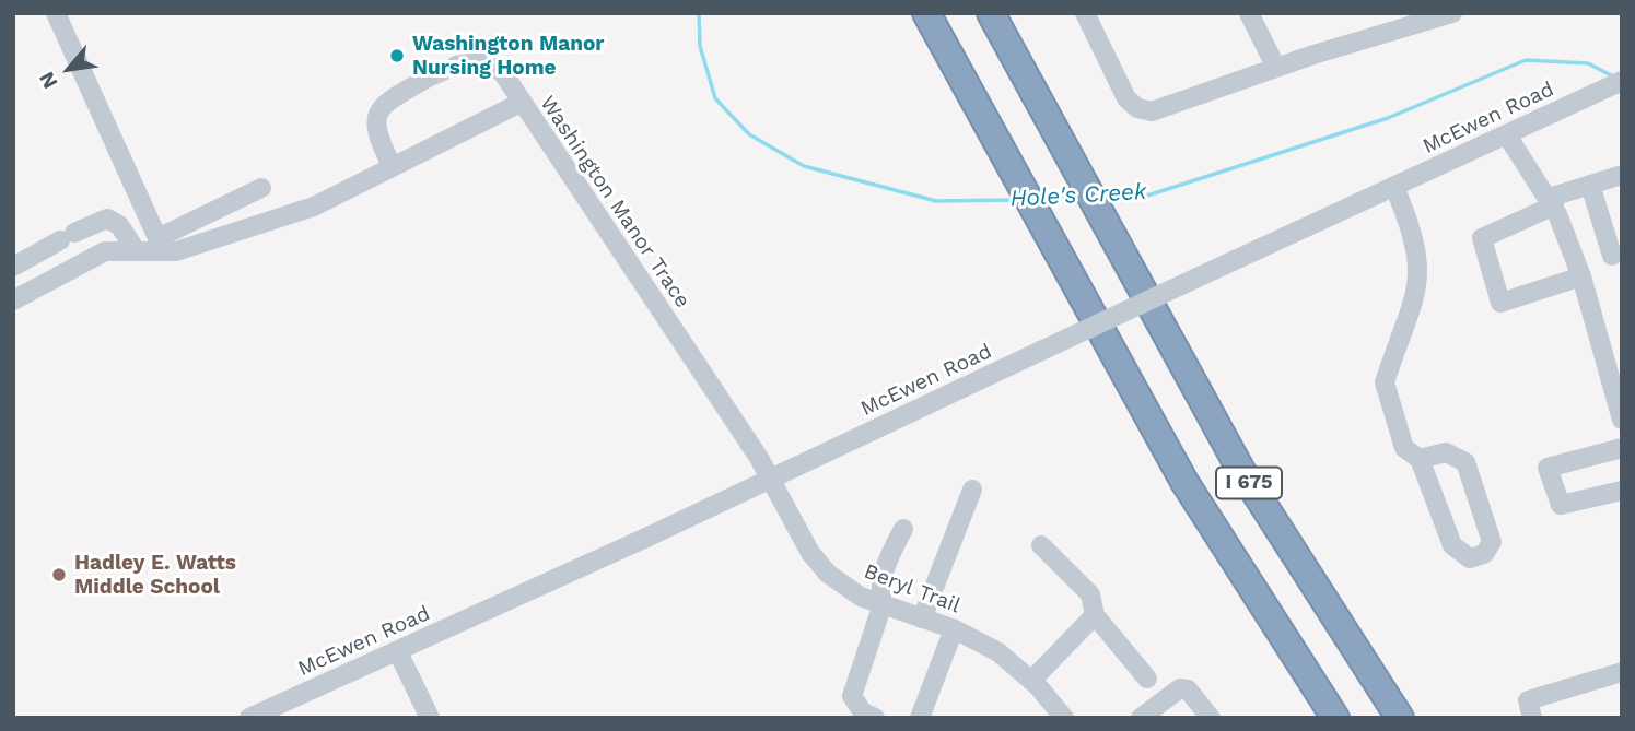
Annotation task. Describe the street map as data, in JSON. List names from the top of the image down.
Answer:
{
  "streets": {
    "highway": ["I 675"],
    "street": ["McEwen Road", "Washington Manor Trace", "Beryl Trail"]
  },
  "crossings": [
    ["McEwen Road", "Washington Manor Trace"],
    ["McEwen Road", "Beryl Trail"],
    ["Washington Manor Trace", "Beryl Trail"]
  ],
  "water": ["Hole's Creek"],
  "places": ["Washington Manor Nursing Home", "Hadley E. Watts Middle School"],
  "north": "bottom left"
}
